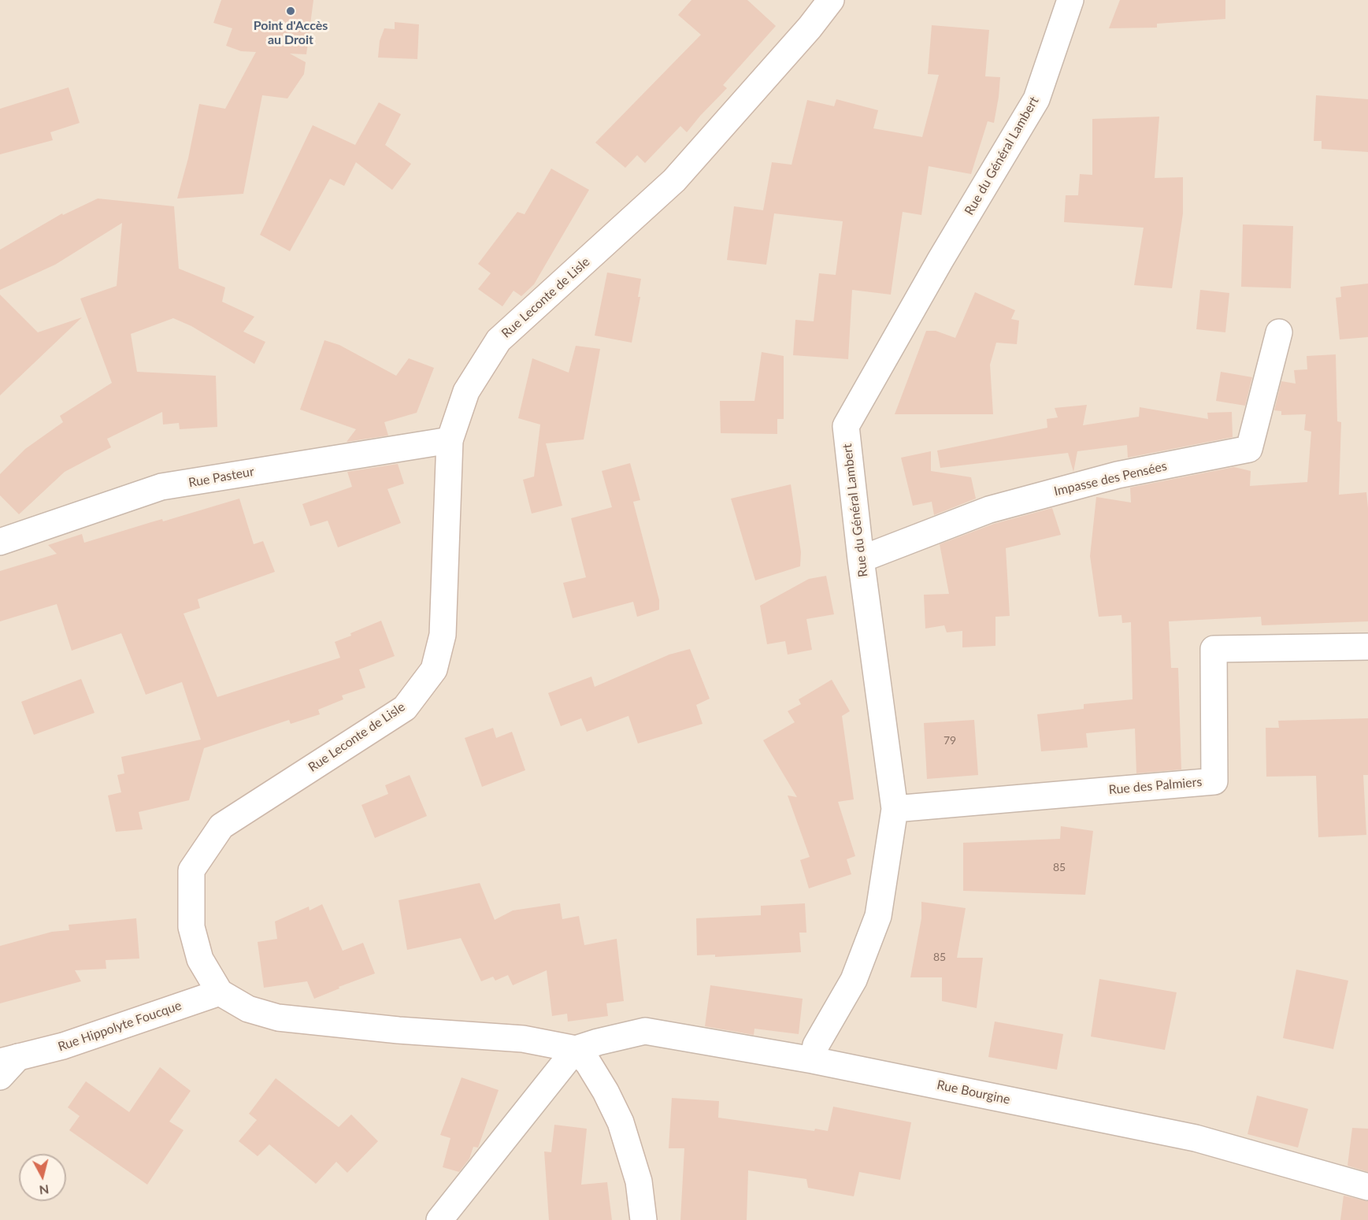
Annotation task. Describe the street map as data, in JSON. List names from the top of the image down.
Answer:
{
  "streets": {
    "street": [
      "Rue du Général Lambert",
      "Rue Leconte de Lisle",
      "Rue Pasteur",
      "Impasse des Pensées",
      "Rue des Palmiers",
      "Rue Hippolyte Foucque",
      "Rue Bourgine"
    ]
  },
  "crossings": [
    ["Rue du Général Lambert", "Impasse des Pensées"],
    ["Rue du Général Lambert", "Rue des Palmiers"],
    ["Rue du Général Lambert", "Rue Bourgine"],
    ["Rue Leconte de Lisle", "Rue Pasteur"],
    ["Rue Leconte de Lisle", "Rue Hippolyte Foucque"],
    ["Rue Leconte de Lisle", "Rue Bourgine"]
  ],
  "places": ["Point d'Accès au Droit"],
  "house_numbers": ["79", "85", "85"],
  "north": "bottom"
}
